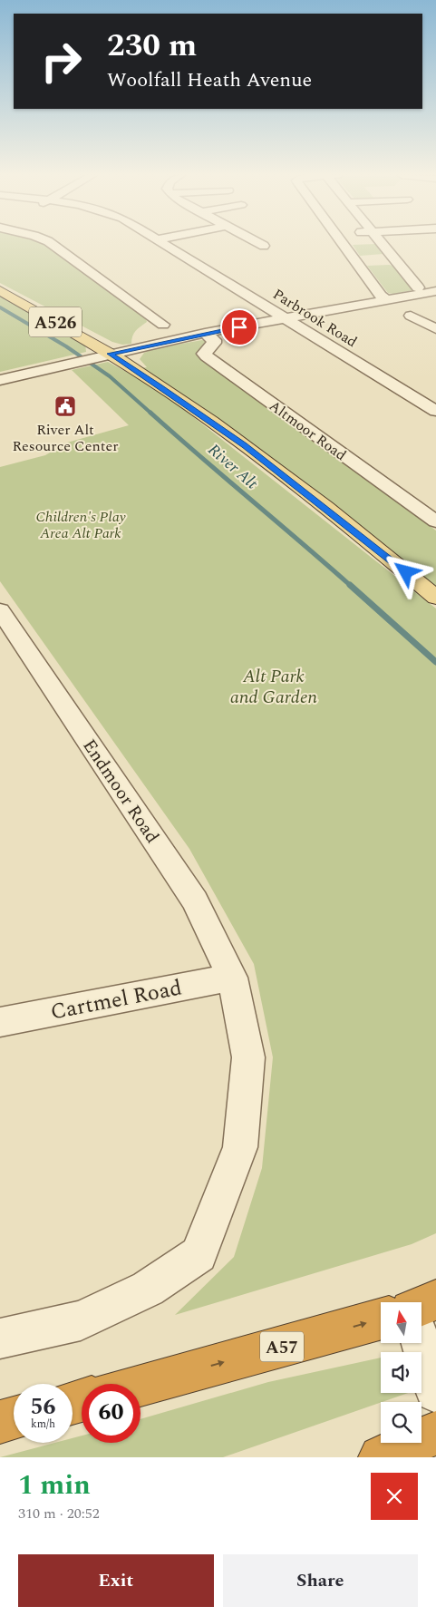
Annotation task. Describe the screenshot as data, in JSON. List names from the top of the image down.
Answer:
{
  "streets": {
    "highway": ["A57"],
    "main road": ["A526"],
    "street": [
      "Parbrook Road",
      "Altmoor Road",
      "Endmoor Road",
      "Cartmel Road"
    ]
  },
  "crossings": [
    ["Endmoor Road", "Cartmel Road"]
  ],
  "water": ["River Alt"],
  "parks": ["Children's Play Area Alt Park", "Alt Park and Garden"],
  "places": {
    "public building": ["River Alt Resource Center"]
  },
  "north": "top",
  "page": {
    "turn": ["230 m", "Woolfall Heath Avenue"],
    "speed": "56 km/h",
    "limit": "60",
    "heading": ["1 min", "310 m · 20:52"],
    "buttons": ["Exit", "Share"]
  }
}
